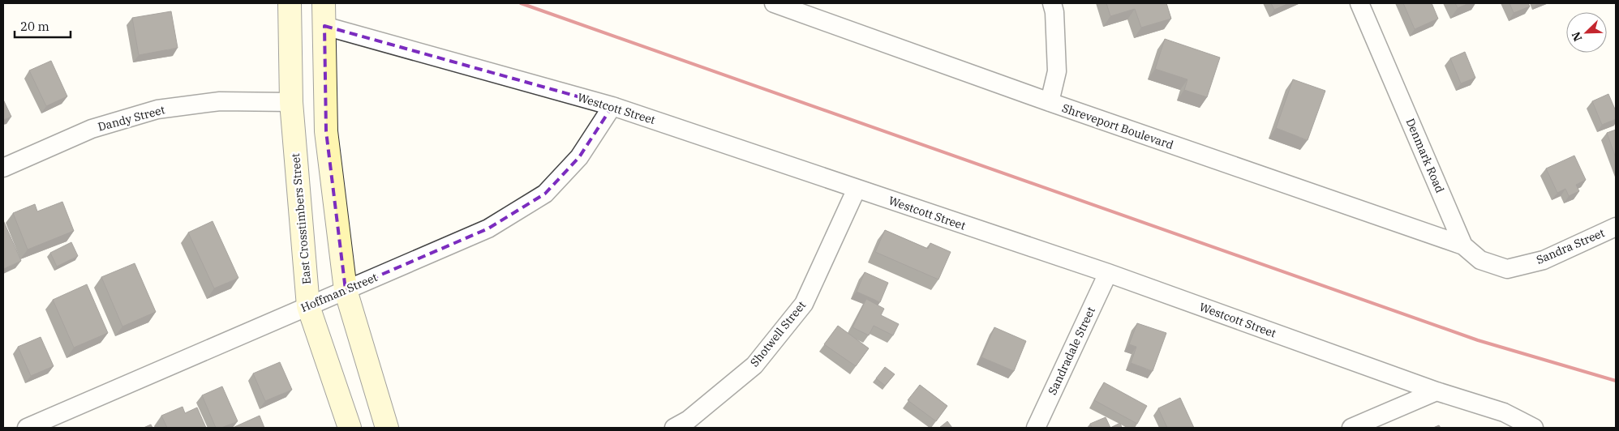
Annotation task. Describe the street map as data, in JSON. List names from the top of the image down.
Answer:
{
  "streets": {
    "main road": ["East Crosstimbers Street"],
    "street": [
      "Westcott Street",
      "Dandy Street",
      "Shreveport Boulevard",
      "Denmark Road",
      "Sandra Street",
      "Hoffman Street",
      "Shotwell Street",
      "Sandradale Street"
    ]
  },
  "crossings": [
    ["Westcott Street", "Hoffman Street"],
    ["Westcott Street", "Shotwell Street"],
    ["Westcott Street", "Sandradale Street"],
    ["Dandy Street", "East Crosstimbers Street"],
    ["Shreveport Boulevard", "Denmark Road"],
    ["Denmark Road", "Sandra Street"],
    ["East Crosstimbers Street", "Hoffman Street"]
  ],
  "scale_bar": "20 m",
  "north": "bottom left"
}
